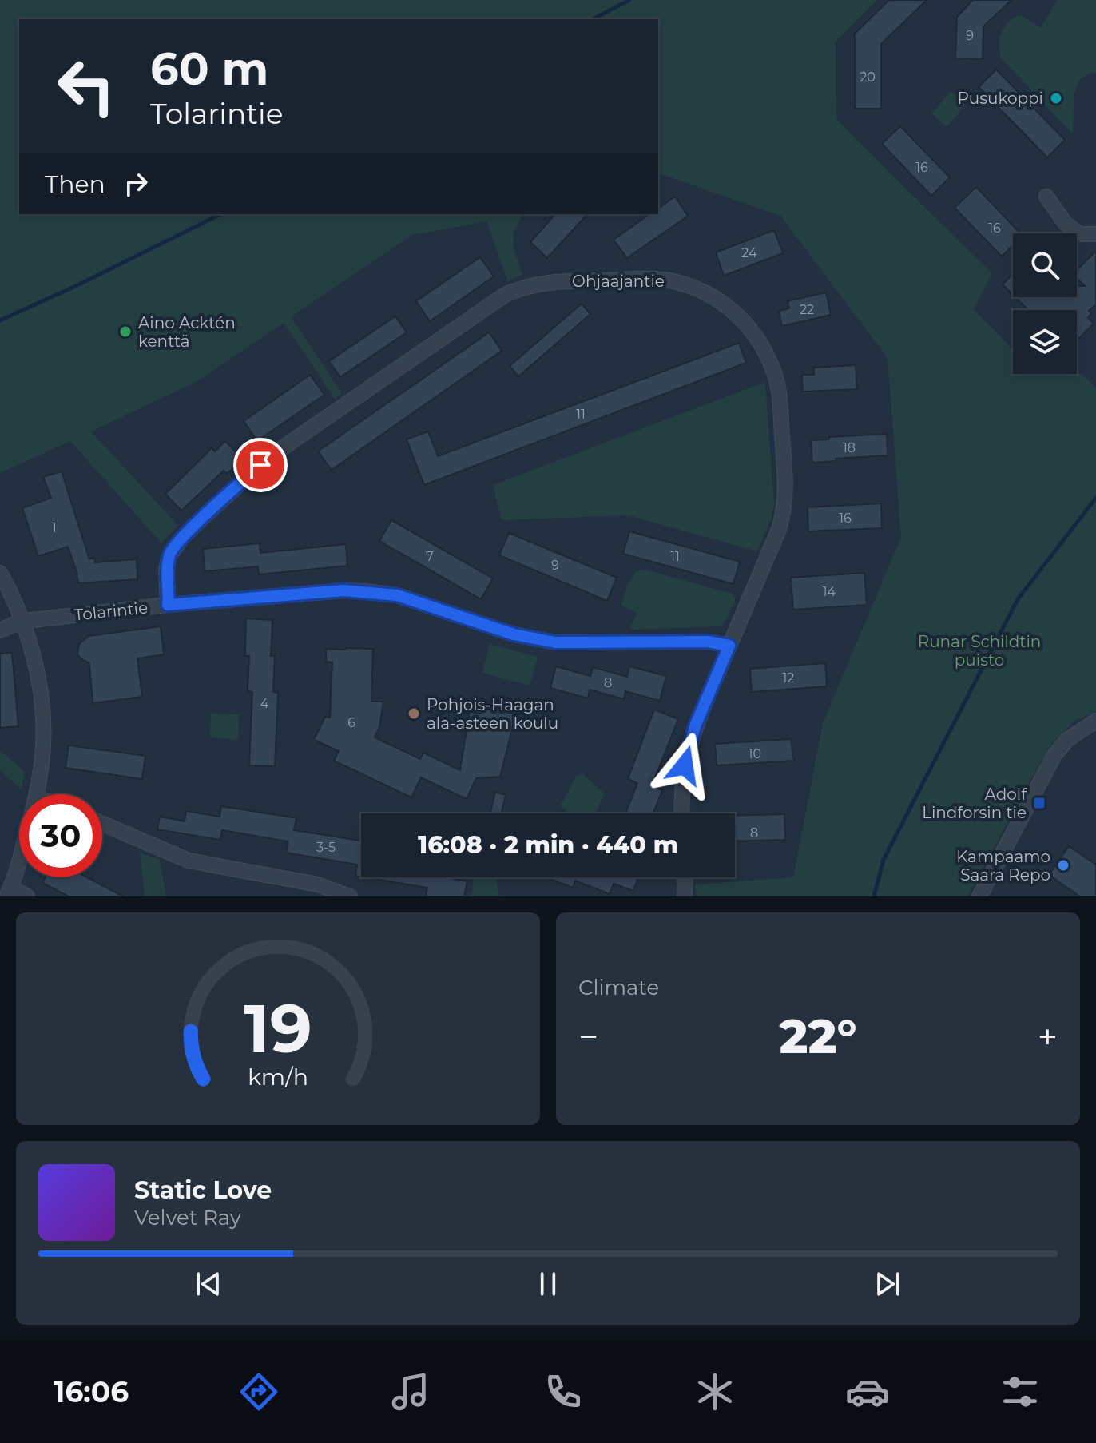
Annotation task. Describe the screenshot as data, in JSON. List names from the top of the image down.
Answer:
{
  "streets": {
    "street": ["Ohjaajantie", "Tolarintie"]
  },
  "crossings": [
    ["Ohjaajantie", "Tolarintie"]
  ],
  "parks": ["Runar Schildtin puisto"],
  "places": {
    "other": [
      "Pusukoppi",
      "Aino Acktén kenttä",
      "Pohjois-Haagan ala-asteen koulu",
      "Kampaamo Saara Repo"
    ],
    "transit": ["Adolf Lindforsin tie"]
  },
  "house_numbers": [
    "9",
    "20",
    "16",
    "16",
    "24",
    "22",
    "11",
    "18",
    "16",
    "1",
    "7",
    "11",
    "9",
    "14",
    "12",
    "8",
    "4",
    "6",
    "10",
    "8",
    "3-5"
  ],
  "page": {
    "turn": ["60 m", "Tolarintie"],
    "then": "Then",
    "limit": "30",
    "trip": "16:08 · 2 min · 440 m",
    "tile": "Climate",
    "heat": ["−", "22°", "+"],
    "song": ["Static Love", "Velvet Ray"],
    "tabs": "16:06",
    "gauge": ["19", "km/h"]
  }
}
